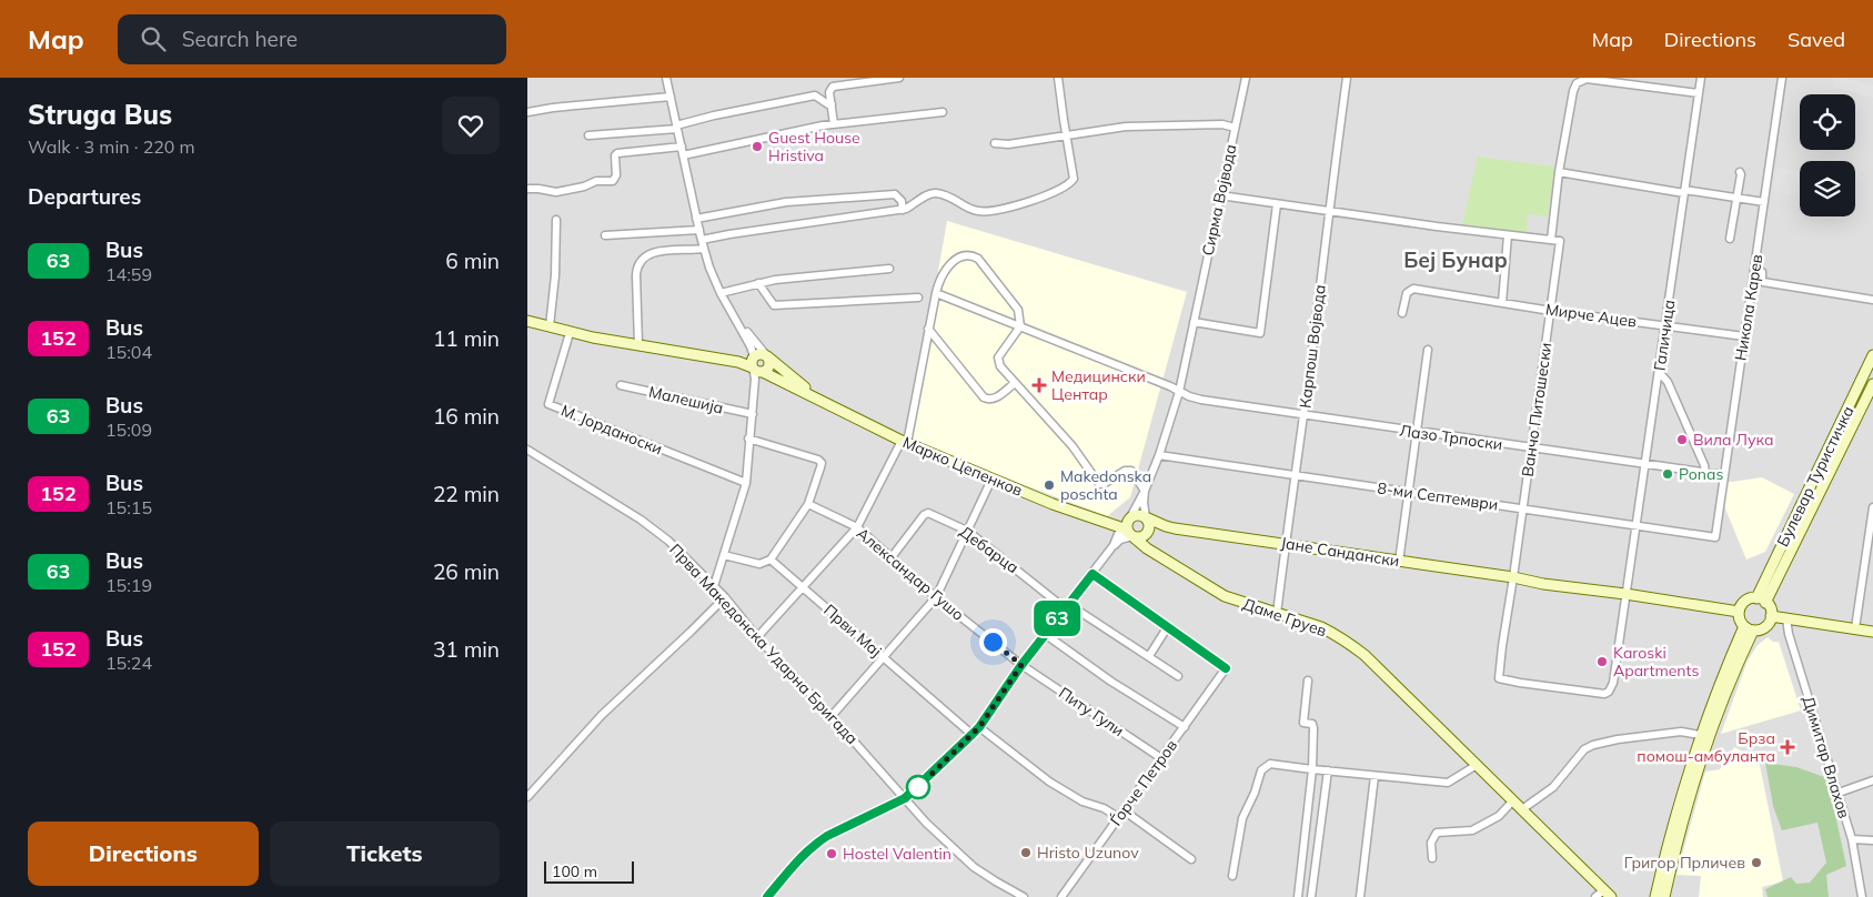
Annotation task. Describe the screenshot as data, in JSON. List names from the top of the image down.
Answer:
{
  "streets": {
    "street": [
      "Сирма Војвода",
      "Никола Карев",
      "Мирче Ацев",
      "Галичица",
      "Карпош Војвода",
      "Малешија",
      "Ванчо Питошески",
      "М. Јорданоски",
      "Лазо Трпоски",
      "Марко Цепенков",
      "Булевар Туристичка",
      "8-ми Септември",
      "Дебарца",
      "Јане Сандански",
      "Александар Гушо",
      "Даме Груев",
      "Први Мај",
      "Прва Македонска Ударна Бригада",
      "Питу Гули",
      "Димитар Влахов",
      "Ѓорче Петров"
    ]
  },
  "crossings": [
    ["Сирма Војвода", "Лазо Трпоски"],
    ["Сирма Војвода", "Марко Цепенков"],
    ["Сирма Војвода", "8-ми Септември"],
    ["Сирма Војвода", "Јане Сандански"],
    ["Сирма Војвода", "Даме Груев"],
    ["Никола Карев", "Мирче Ацев"],
    ["Никола Карев", "Лазо Трпоски"],
    ["Никола Карев", "8-ми Септември"],
    ["Мирче Ацев", "Галичица"],
    ["Мирче Ацев", "Ванчо Питошески"],
    ["Галичица", "Лазо Трпоски"],
    ["Галичица", "8-ми Септември"],
    ["Галичица", "Јане Сандански"],
    ["Карпош Војвода", "Лазо Трпоски"],
    ["Карпош Војвода", "8-ми Септември"],
    ["Карпош Војвода", "Јане Сандански"],
    ["Карпош Војвода", "Даме Груев"],
    ["Ванчо Питошески", "Лазо Трпоски"],
    ["Ванчо Питошески", "8-ми Септември"],
    ["Ванчо Питошески", "Јане Сандански"],
    ["Марко Цепенков", "Јане Сандански"],
    ["Марко Цепенков", "Даме Груев"],
    ["Булевар Туристичка", "Јане Сандански"],
    ["Дебарца", "Александар Гушо"],
    ["Јане Сандански", "Даме Груев"],
    ["Александар Гушо", "Питу Гули"],
    ["Питу Гули", "Ѓорче Петров"]
  ],
  "districts": ["Беј Бунар"],
  "places": {
    "other": [
      "Guest House Hristiva",
      "Вила Лука",
      "Ponas",
      "Makedonska poschta",
      "Karoski Apartments",
      "Hristo Uzunov",
      "Hostel Valentin",
      "Григор Прличев"
    ],
    "health": ["Медицински Центар", "Брза помош-амбуланта"]
  },
  "lines": ["bus line 63"],
  "scale_bar": "100 m",
  "page": {
    "header": "Map",
    "search": "Search here",
    "nav": ["Map", "Directions", "Saved"],
    "heading": [
      ["Struga Bus", "Walk · 3 min · 220 m"],
      "Departures"
    ],
    "on_map": "63",
    "list": [
      {
        "mark": "63",
        "name": "Bus",
        "note": "14:59",
        "value": "6 min"
      },
      {
        "mark": "152",
        "name": "Bus",
        "note": "15:04",
        "value": "11 min"
      },
      {
        "mark": "63",
        "name": "Bus",
        "note": "15:09",
        "value": "16 min"
      },
      {
        "mark": "152",
        "name": "Bus",
        "note": "15:15",
        "value": "22 min"
      },
      {
        "mark": "63",
        "name": "Bus",
        "note": "15:19",
        "value": "26 min"
      },
      {
        "mark": "152",
        "name": "Bus",
        "note": "15:24",
        "value": "31 min"
      }
    ],
    "buttons": ["Directions", "Tickets"],
    "scale": "100 m"
  }
}
